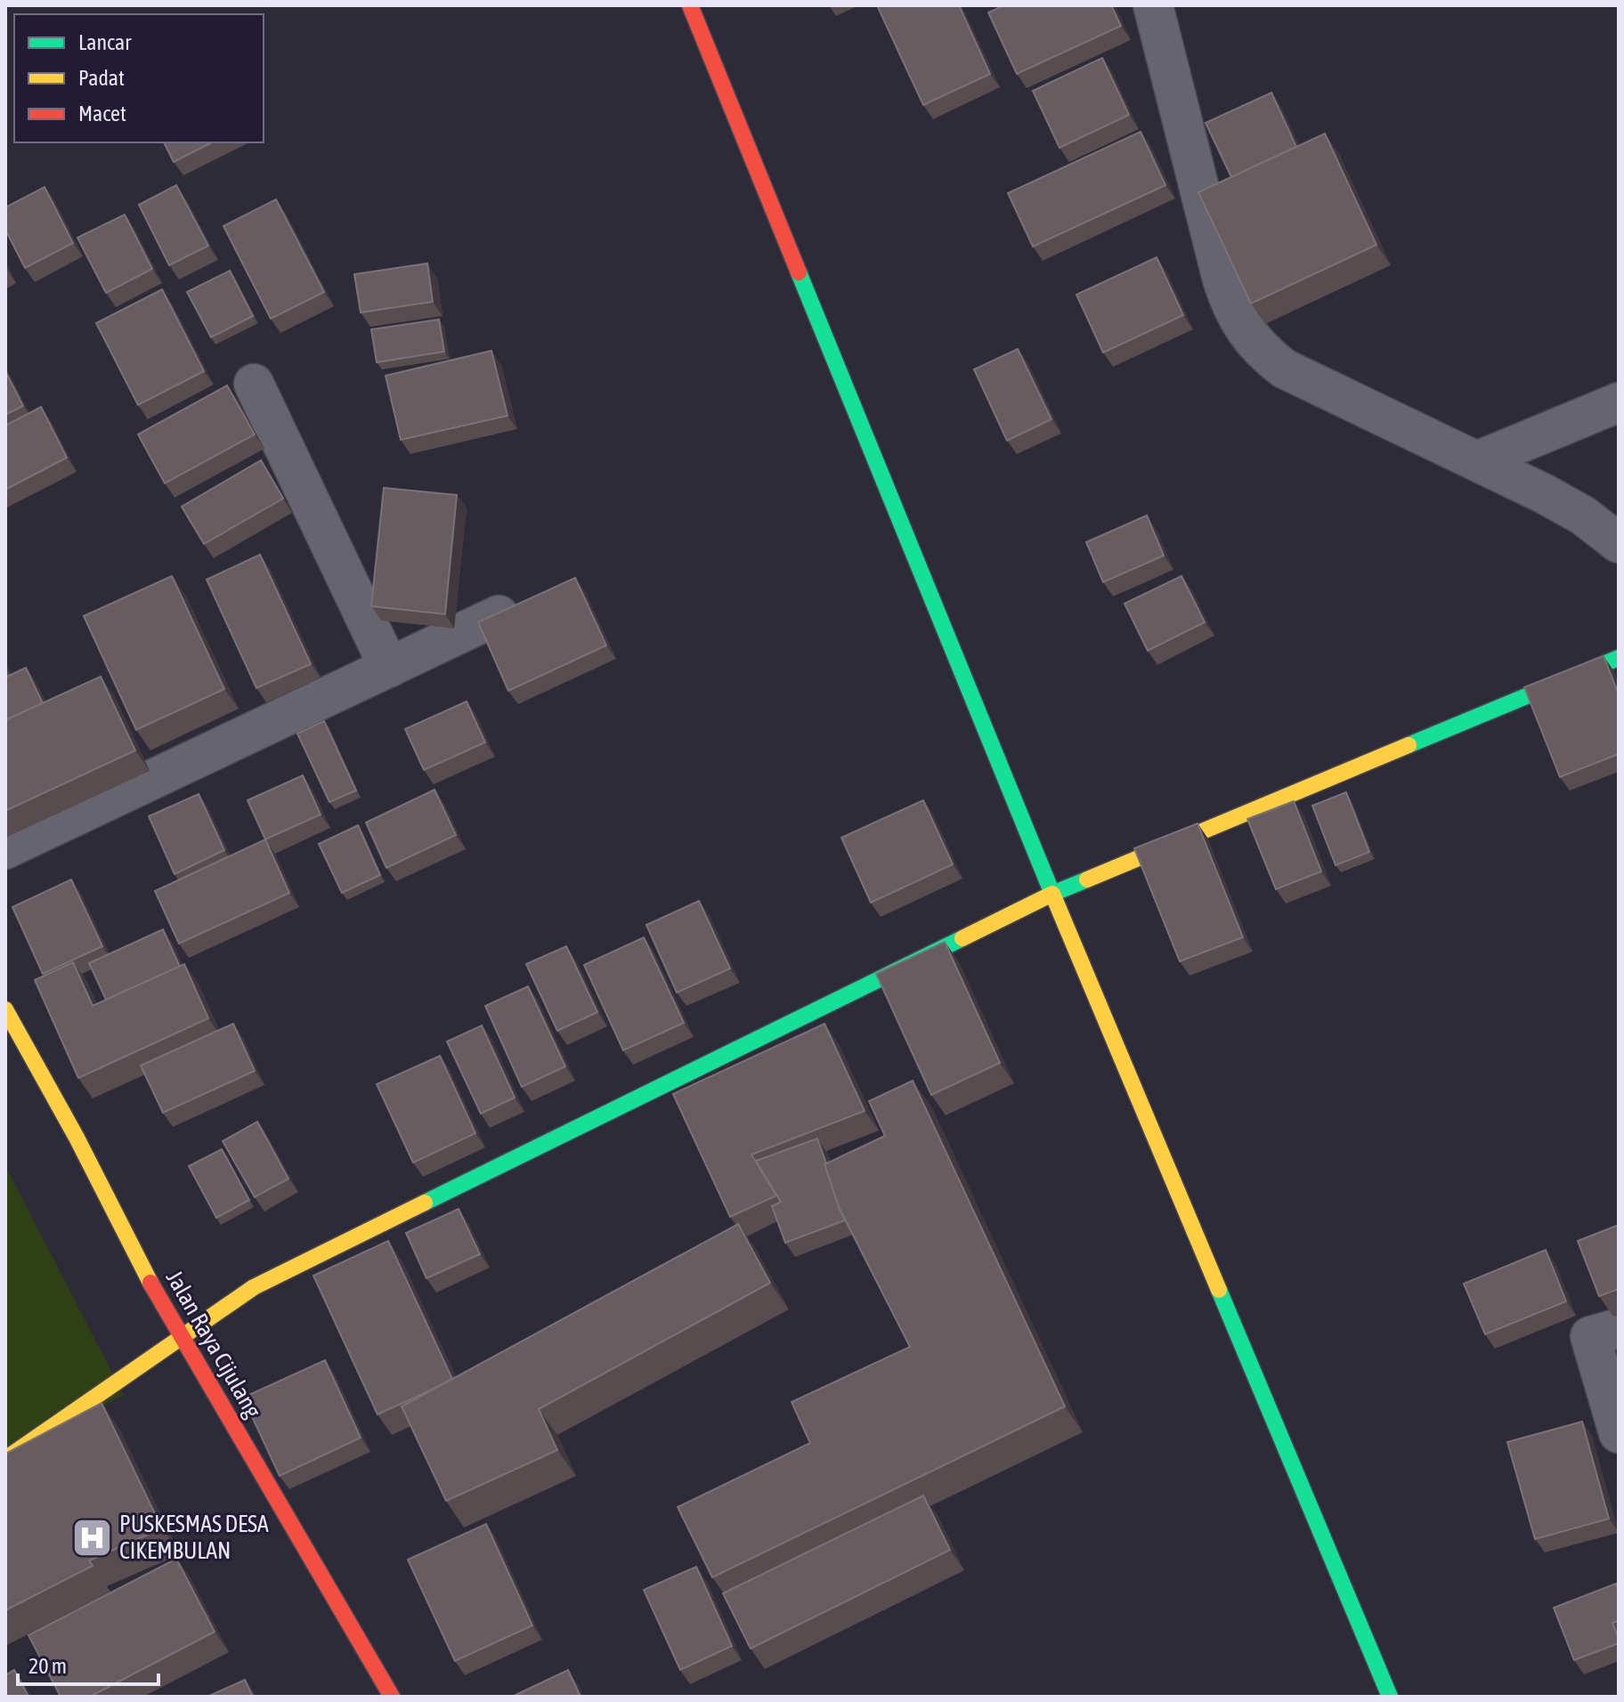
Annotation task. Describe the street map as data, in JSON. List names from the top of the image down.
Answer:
{
  "streets": {
    "main road": ["Jalan Raya Cijulang"]
  },
  "places": {
    "hospital": ["PUSKESMAS DESA CIKEMBULAN"]
  },
  "legend": ["Lancar", "Padat", "Macet"],
  "scale_bar": "20 m"
}
